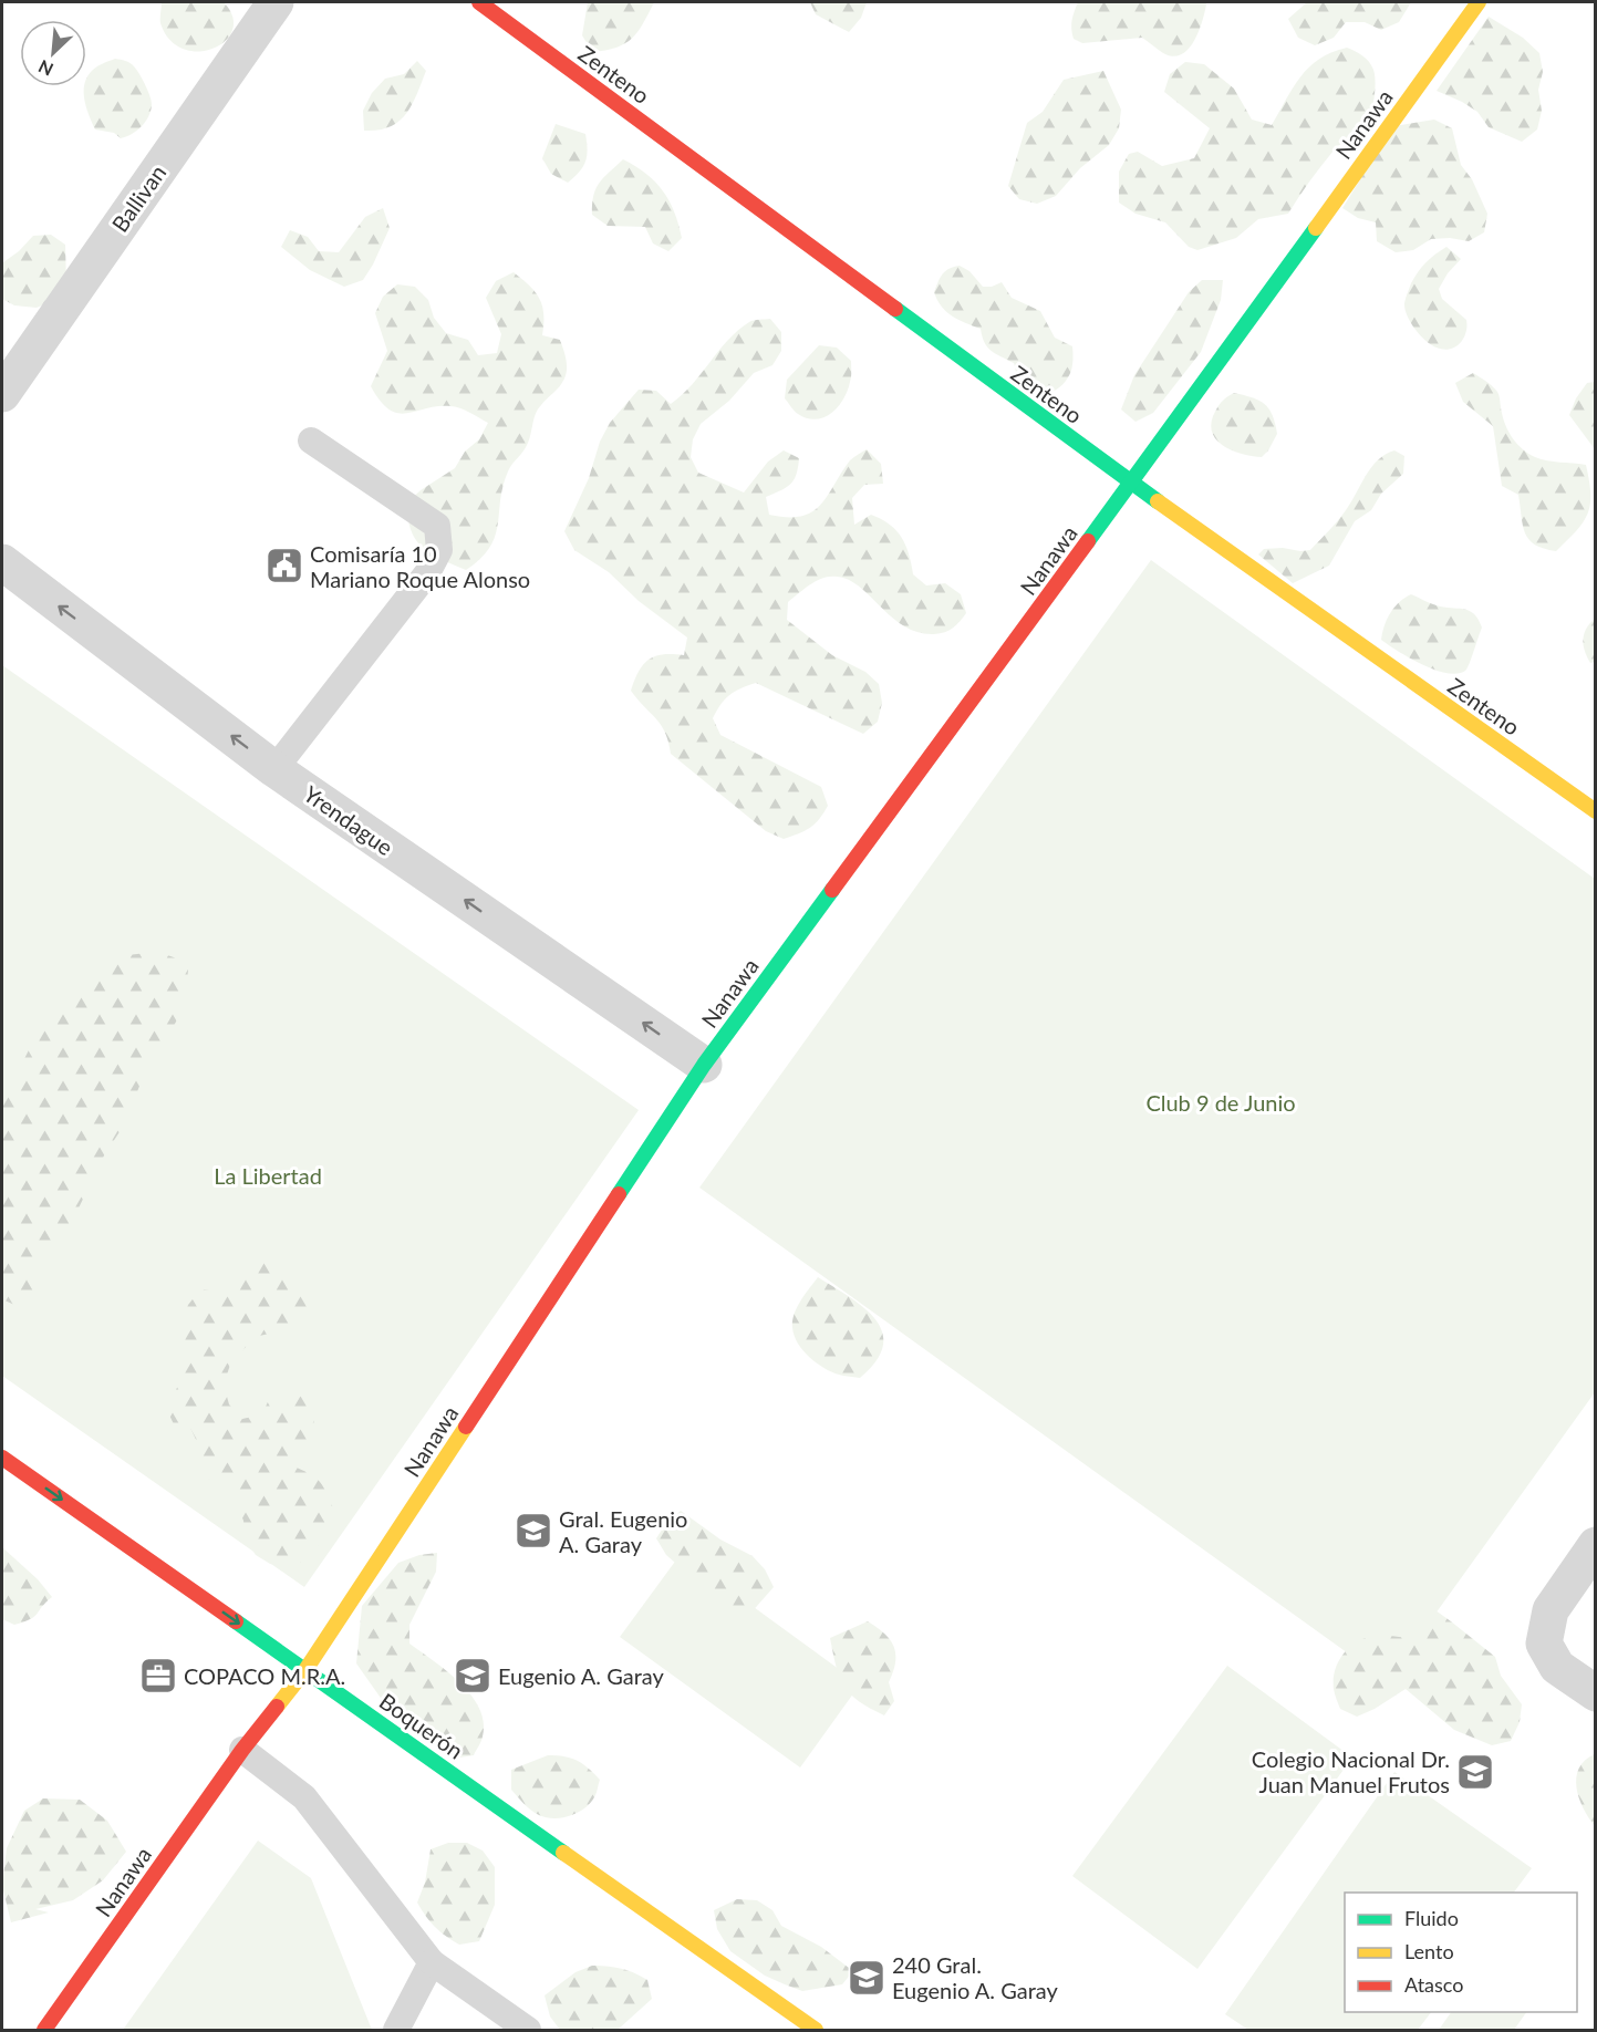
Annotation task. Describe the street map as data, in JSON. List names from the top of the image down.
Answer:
{
  "streets": {
    "street": [
      "Zenteno",
      "Nanawa",
      "Ballivan",
      "Yrendague",
      "Boquerón"
    ]
  },
  "crossings": [
    ["Zenteno", "Nanawa"],
    ["Nanawa", "Yrendague"],
    ["Nanawa", "Boquerón"]
  ],
  "one_way": ["Yrendague", "Boquerón"],
  "parks": ["Club 9 de Junio", "La Libertad"],
  "places": {
    "public building": ["Comisaría 10 Mariano Roque Alonso"],
    "school or university": [
      "Gral. Eugenio A. Garay",
      "Eugenio A. Garay",
      "Colegio Nacional Dr. Juan Manuel Frutos",
      "240 Gral. Eugenio A. Garay"
    ],
    "office": ["COPACO M.R.A."]
  },
  "legend": ["Fluido", "Lento", "Atasco"],
  "north": "bottom left"
}
